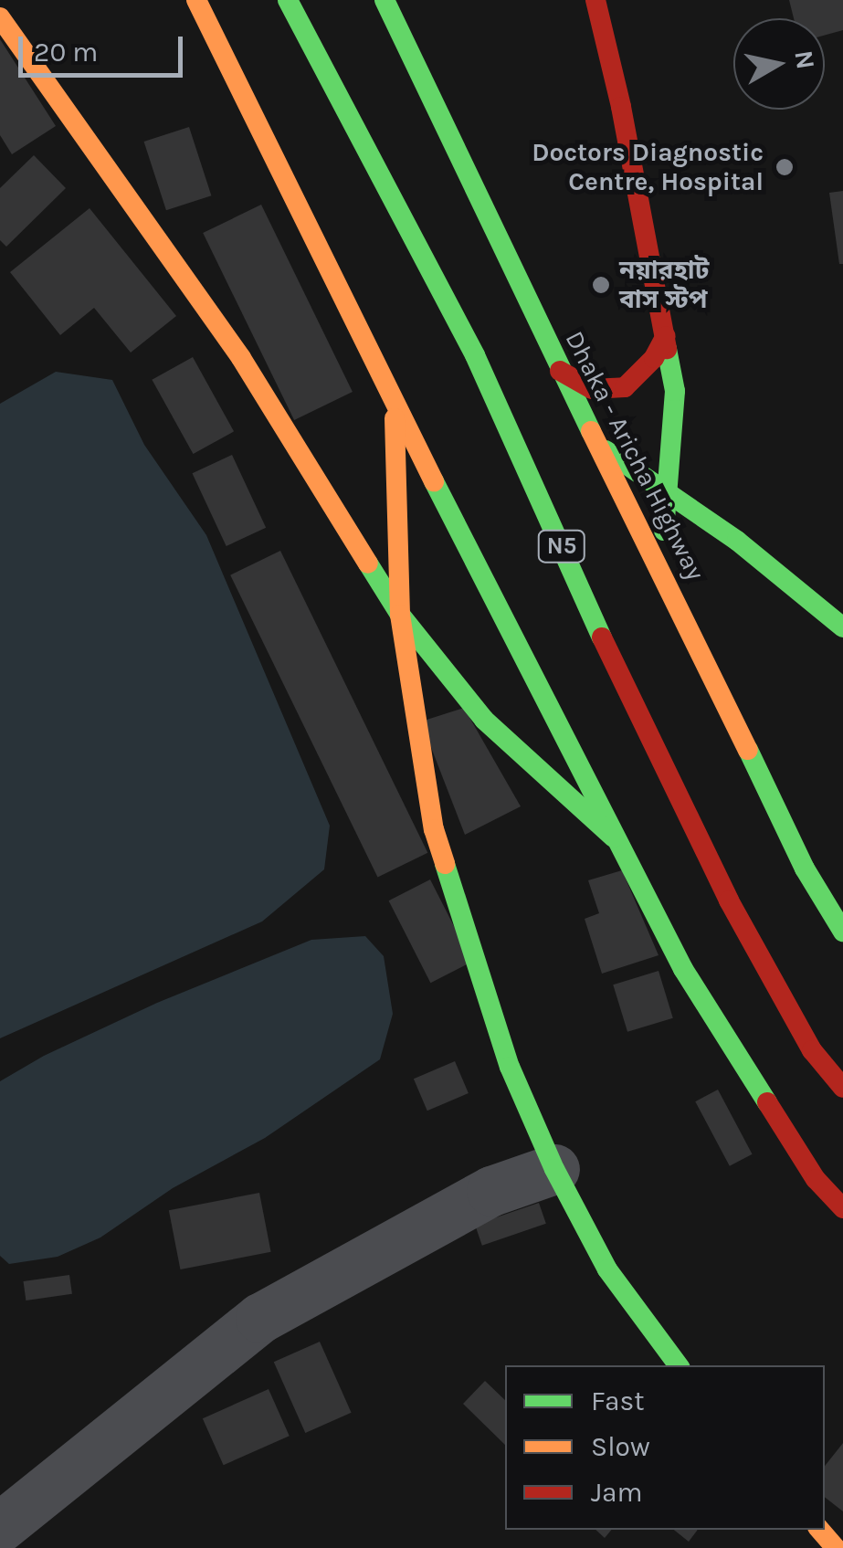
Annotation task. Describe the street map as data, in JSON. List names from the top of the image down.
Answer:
{
  "streets": {
    "main road": ["Dhaka - Aricha Highway", "N5"]
  },
  "places": ["Doctors Diagnostic Centre, Hospital", "নয়ারহাট বাস স্টপ"],
  "legend": ["Fast", "Slow", "Jam"],
  "scale_bar": "20 m",
  "north": "right"
}
